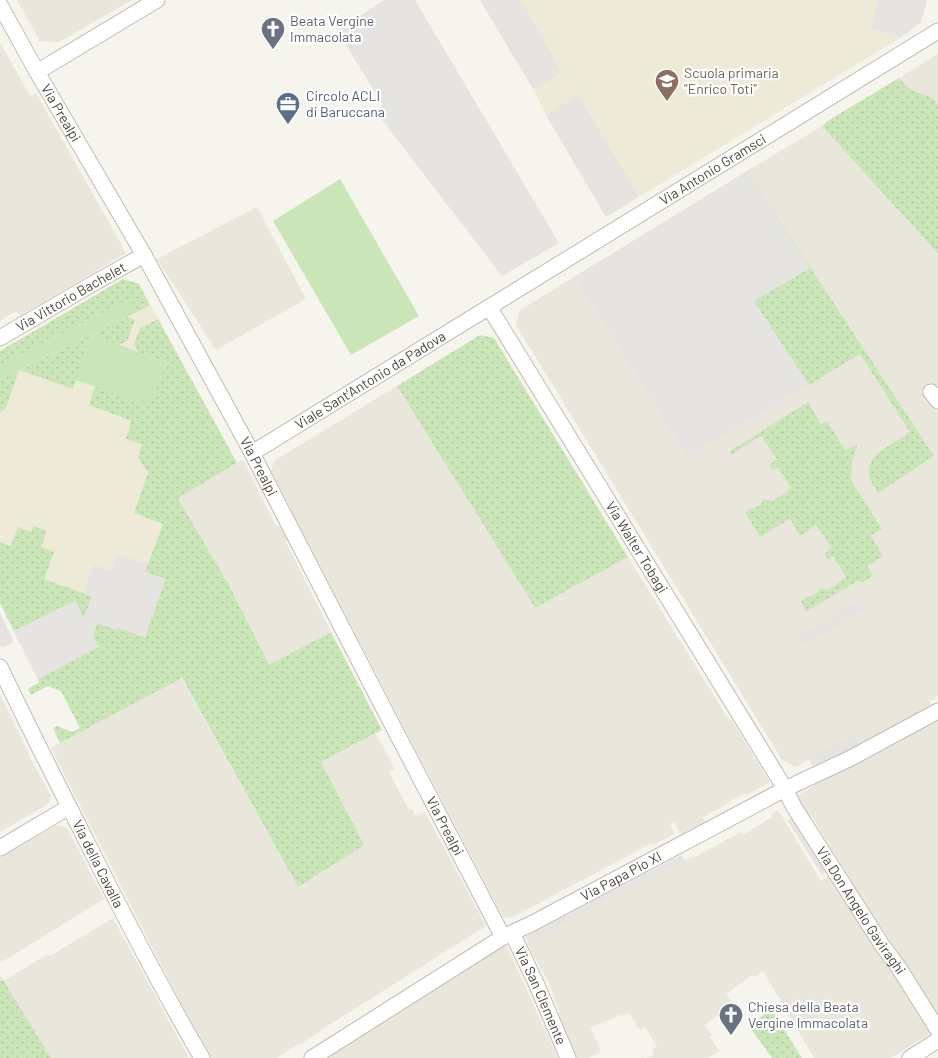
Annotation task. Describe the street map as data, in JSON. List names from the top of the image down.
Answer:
{
  "streets": {
    "street": [
      "Via Prealpi",
      "Via Antonio Gramsci",
      "Via Vittorio Bachelet",
      "Viale Sant’Antonio da Padova",
      "Via Walter Tobagi",
      "Via della Cavalla",
      "Via Papa Pio XI",
      "Via Don Angelo Gaviraghi",
      "Via San Clemente"
    ]
  },
  "crossings": [
    ["Via Prealpi", "Via Vittorio Bachelet"],
    ["Via Prealpi", "Viale Sant’Antonio da Padova"],
    ["Via Prealpi", "Via Papa Pio XI"],
    ["Via Prealpi", "Via San Clemente"],
    ["Via Antonio Gramsci", "Viale Sant’Antonio da Padova"],
    ["Via Antonio Gramsci", "Via Walter Tobagi"],
    ["Viale Sant’Antonio da Padova", "Via Walter Tobagi"],
    ["Via Walter Tobagi", "Via Papa Pio XI"],
    ["Via Walter Tobagi", "Via Don Angelo Gaviraghi"],
    ["Via Papa Pio XI", "Via Don Angelo Gaviraghi"],
    ["Via Papa Pio XI", "Via San Clemente"]
  ],
  "places": {
    "church": ["Beata Vergine Immacolata", "Chiesa della Beata Vergine Immacolata"],
    "school or university": ["Scuola primaria \"Enrico Toti\""],
    "office": ["Circolo ACLI di Baruccana"]
  }
}
